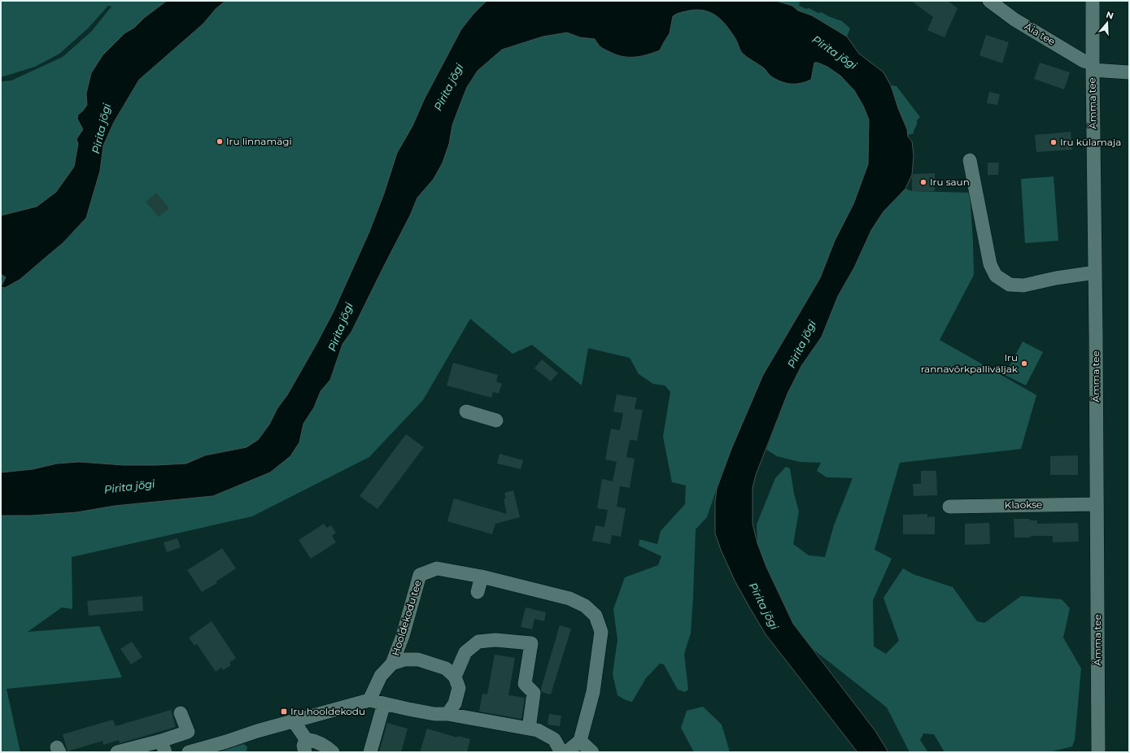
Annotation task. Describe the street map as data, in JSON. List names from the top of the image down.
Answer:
{
  "streets": {
    "street": [
      "Äia tee",
      "Ämma tee",
      "Klaokse",
      "Hooldekodu tee"
    ]
  },
  "crossings": [
    ["Äia tee", "Ämma tee"],
    ["Ämma tee", "Klaokse"]
  ],
  "water": ["Pirita jõgi"],
  "places": {
    "other": [
      "Iru linnamägi",
      "Iru külamaja",
      "Iru saun",
      "Iru rannavõrkpalliväljak"
    ],
    "transit": ["Iru hooldekodu"]
  },
  "north": "top"
}
